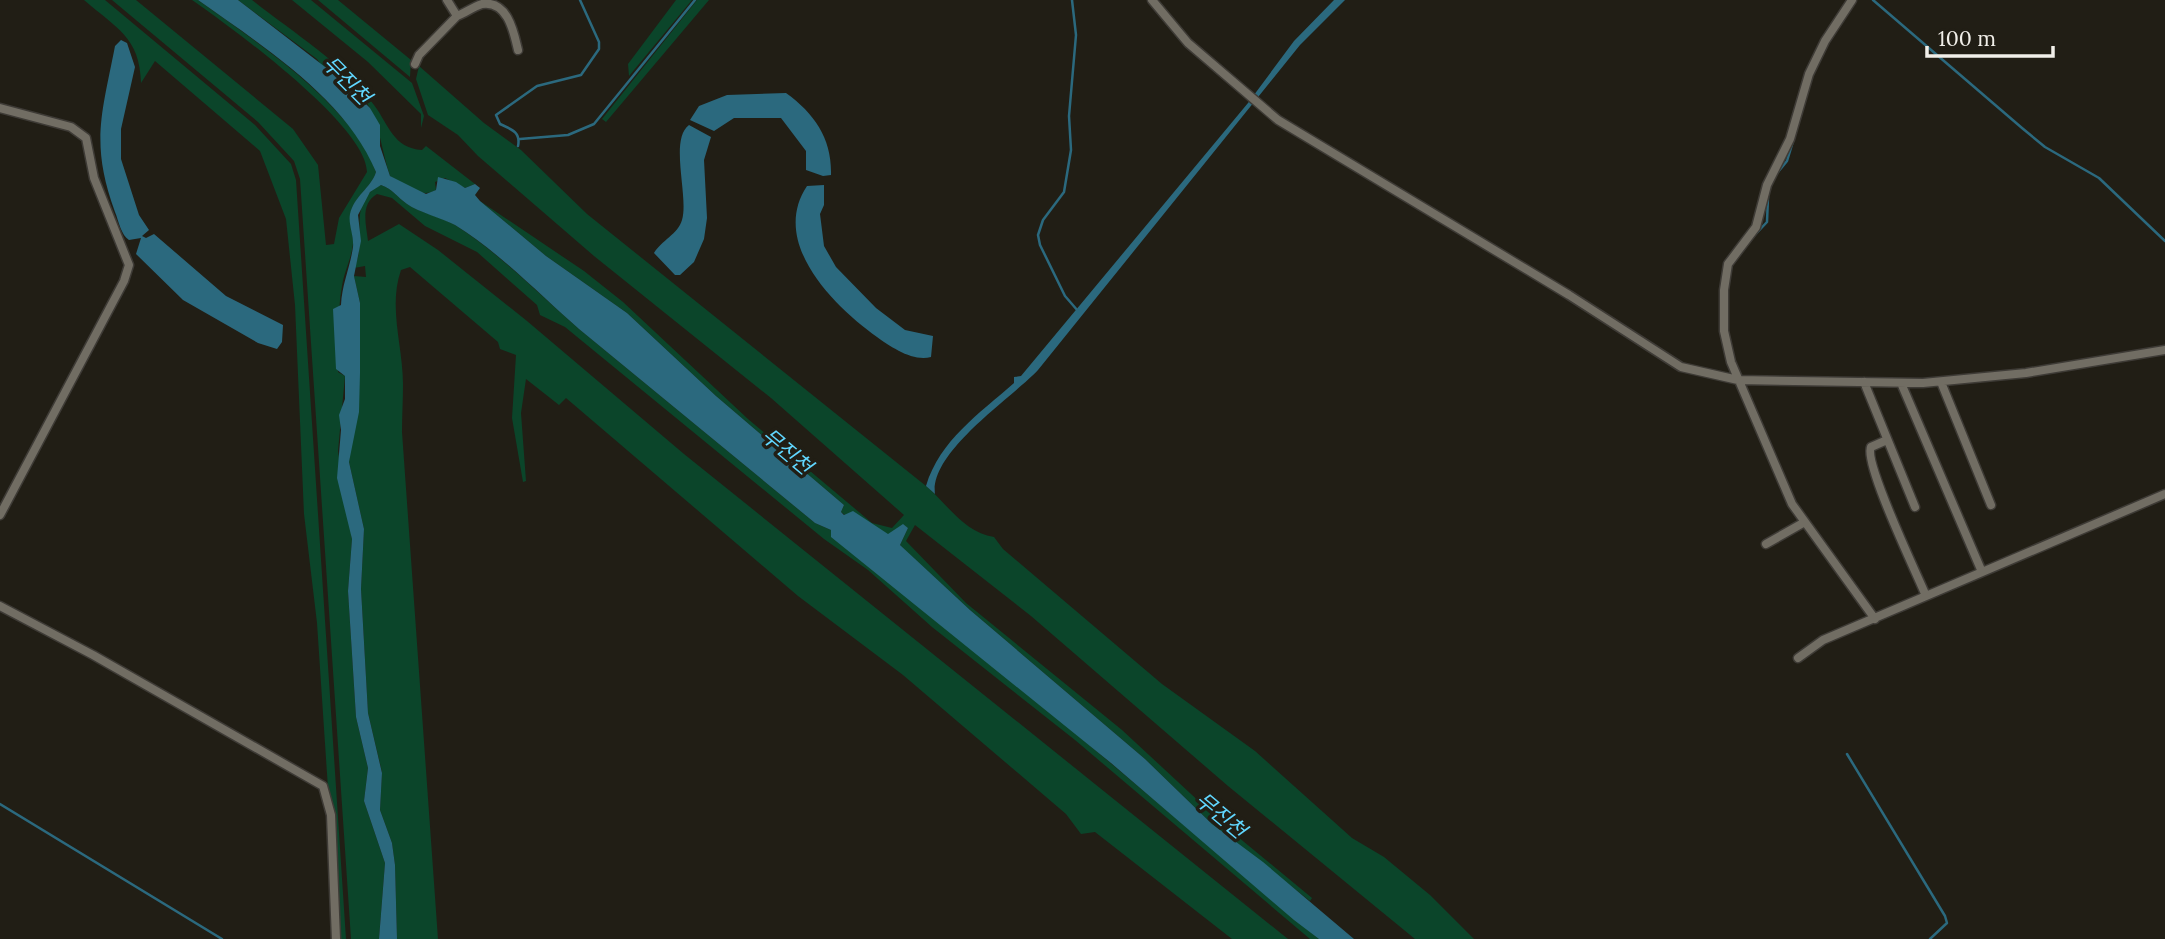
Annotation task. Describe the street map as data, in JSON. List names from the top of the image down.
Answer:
{
  "water": ["무진천"],
  "scale_bar": "100 m"
}
